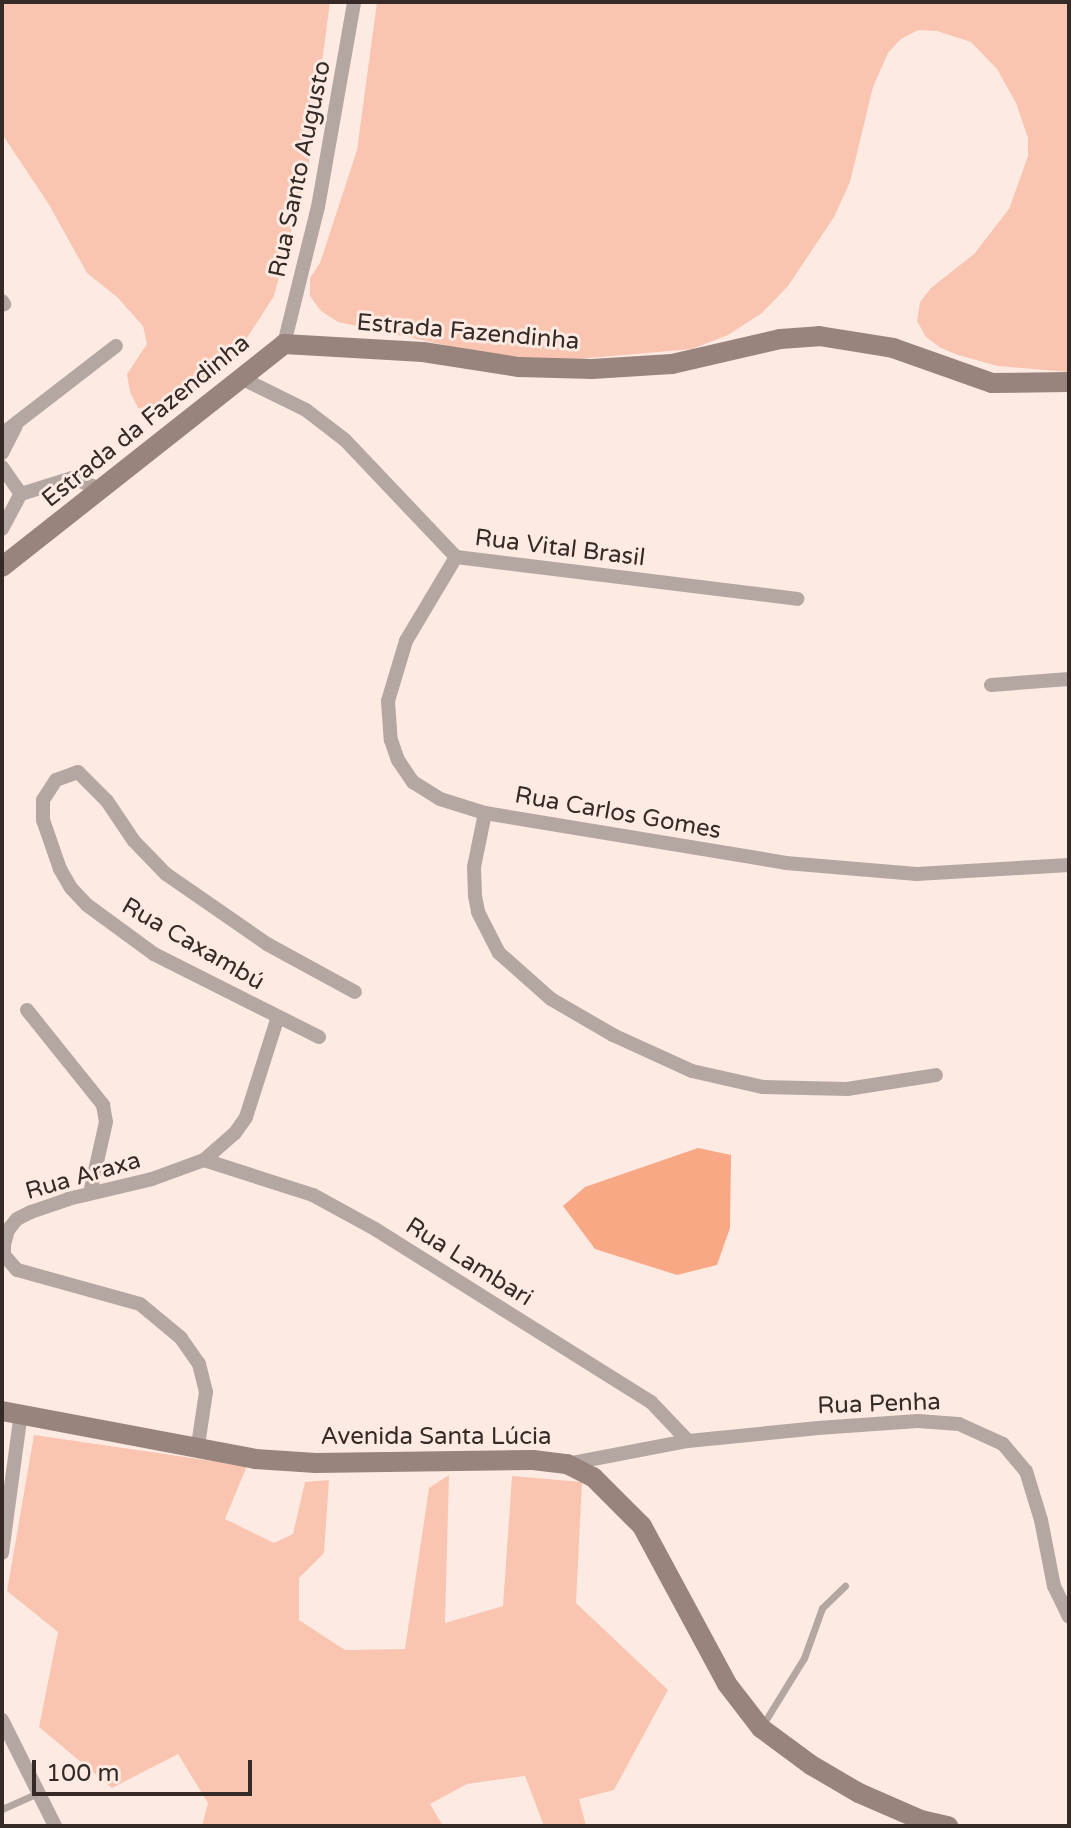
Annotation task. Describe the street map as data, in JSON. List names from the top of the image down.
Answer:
{
  "streets": {
    "street": [
      "Rua Santo Augusto",
      "Estrada Fazendinha",
      "Estrada da Fazendinha",
      "Rua Vital Brasil",
      "Rua Carlos Gomes",
      "Rua Caxambú",
      "Rua Araxa",
      "Rua Lambari",
      "Rua Penha",
      "Avenida Santa Lúcia"
    ]
  },
  "crossings": [
    ["Rua Santo Augusto", "Estrada Fazendinha"],
    ["Rua Santo Augusto", "Estrada da Fazendinha"],
    ["Estrada Fazendinha", "Estrada da Fazendinha"],
    ["Estrada da Fazendinha", "Rua Vital Brasil"],
    ["Rua Vital Brasil", "Rua Carlos Gomes"],
    ["Rua Caxambú", "Rua Araxa"],
    ["Rua Araxa", "Rua Lambari"],
    ["Rua Araxa", "Avenida Santa Lúcia"],
    ["Rua Lambari", "Rua Penha"],
    ["Rua Penha", "Avenida Santa Lúcia"]
  ],
  "scale_bar": "100 m"
}
